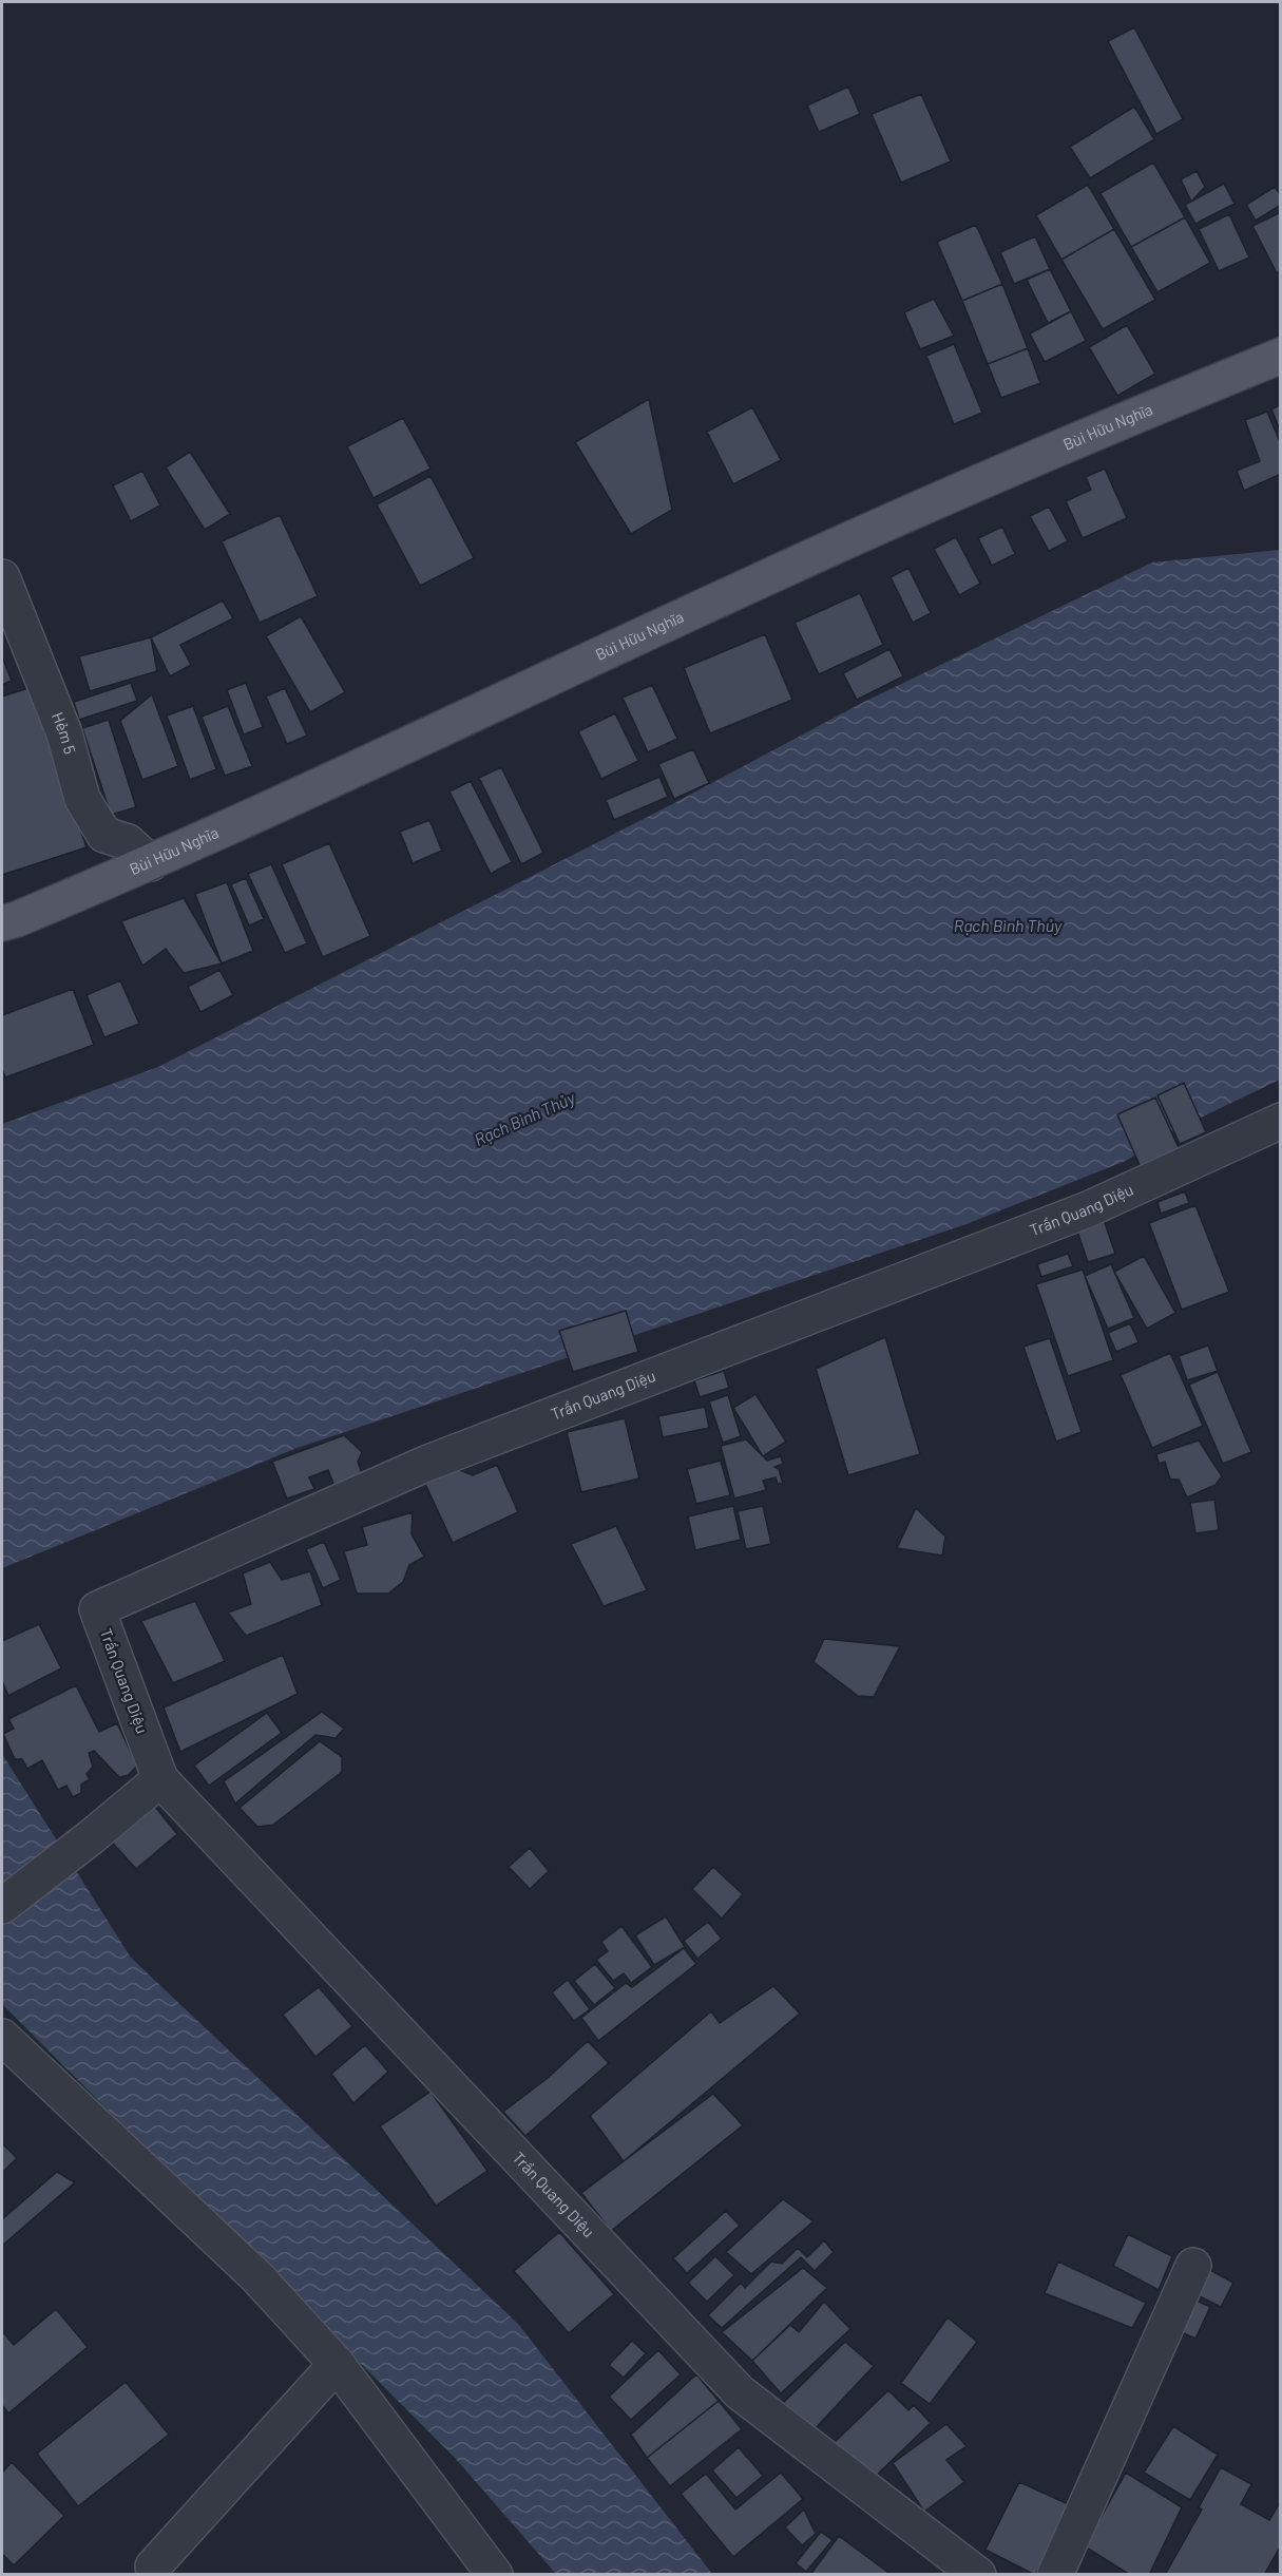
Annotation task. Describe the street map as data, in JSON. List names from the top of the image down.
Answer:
{
  "streets": {
    "main road": ["Bùi Hữu Nghĩa"],
    "street": ["Hẻm 5", "Trần Quang Diệu"]
  },
  "crossings": [
    ["Bùi Hữu Nghĩa", "Hẻm 5"]
  ],
  "water": ["Rạch Bình Thủy"]
}
